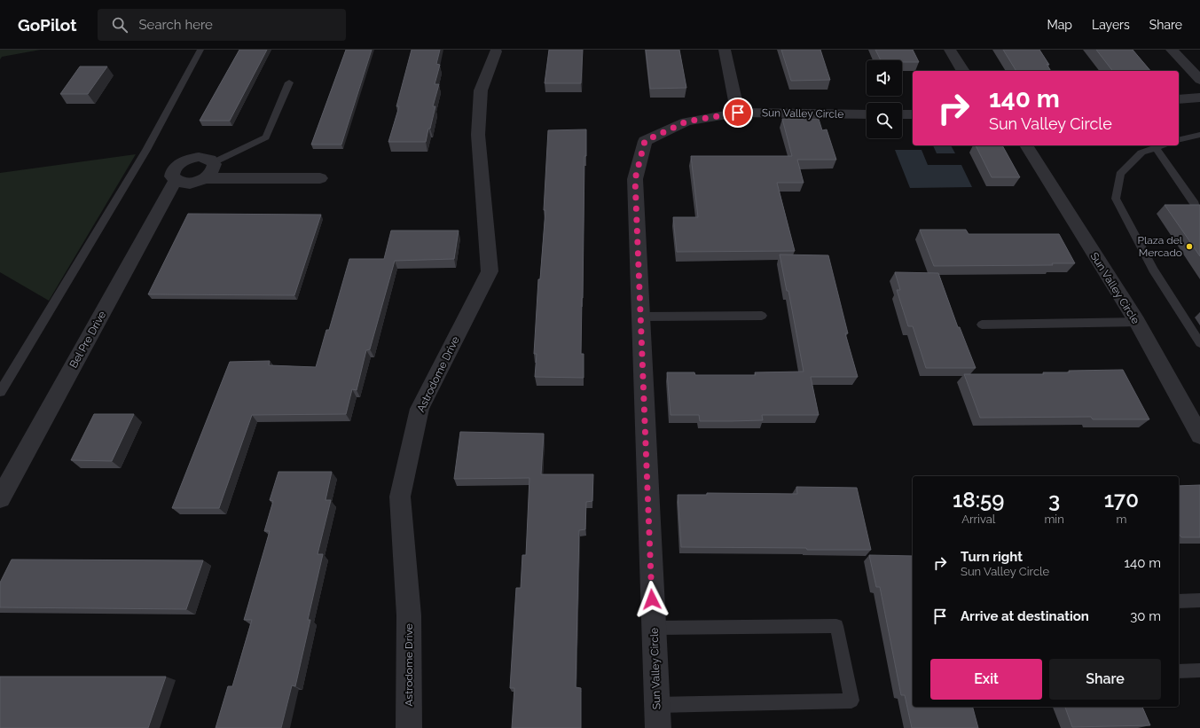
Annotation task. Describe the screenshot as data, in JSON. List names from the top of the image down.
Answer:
{
  "streets": {
    "street": ["Sun Valley Circle", "Bel Pre Drive", "Astrodome Drive"]
  },
  "places": ["Plaza del Mercado"],
  "page": {
    "header": "GoPilot",
    "search": "Search here",
    "nav": ["Map", "Layers", "Share"],
    "turn": ["140 m", "Sun Valley Circle"],
    "eta": [
      "18:59",
      "Arrival",
      "3",
      "min",
      "170",
      "m"
    ],
    "list": [
      {
        "name": "Turn right",
        "note": "Sun Valley Circle",
        "value": "140 m"
      },
      {
        "name": "Arrive at destination",
        "value": "30 m"
      }
    ],
    "buttons": ["Exit", "Share"]
  }
}
